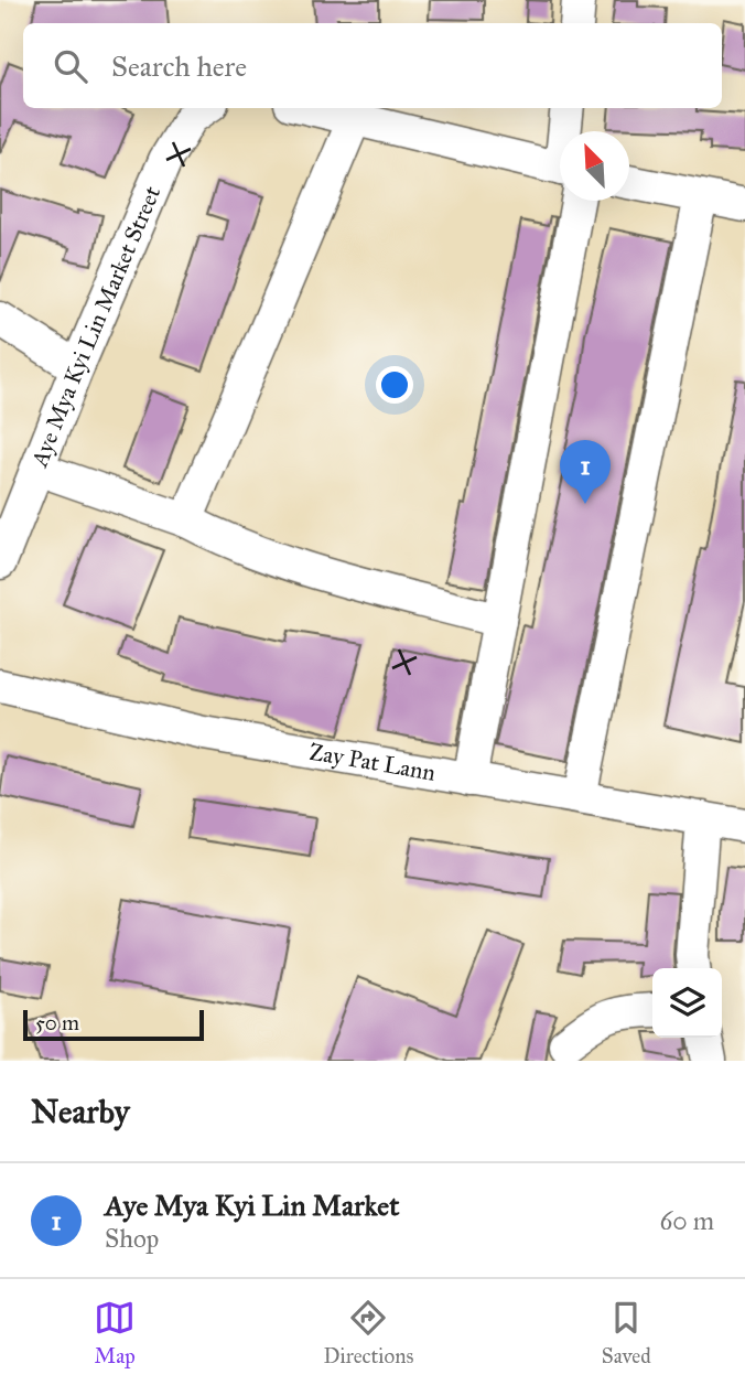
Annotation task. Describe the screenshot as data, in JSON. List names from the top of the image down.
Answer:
{
  "streets": {
    "street": ["Aye Mya Kyi Lin Market Street", "Zay Pat Lann"]
  },
  "scale_bar": "50 m",
  "north": "top left",
  "page": {
    "search": "Search here",
    "pins": "1",
    "scale": "50 m",
    "heading": "Nearby",
    "list": [
      {
        "mark": "1",
        "name": "Aye Mya Kyi Lin Market",
        "note": "Shop",
        "value": "60 m"
      }
    ],
    "nav": ["Map", "Directions", "Saved"]
  }
}
